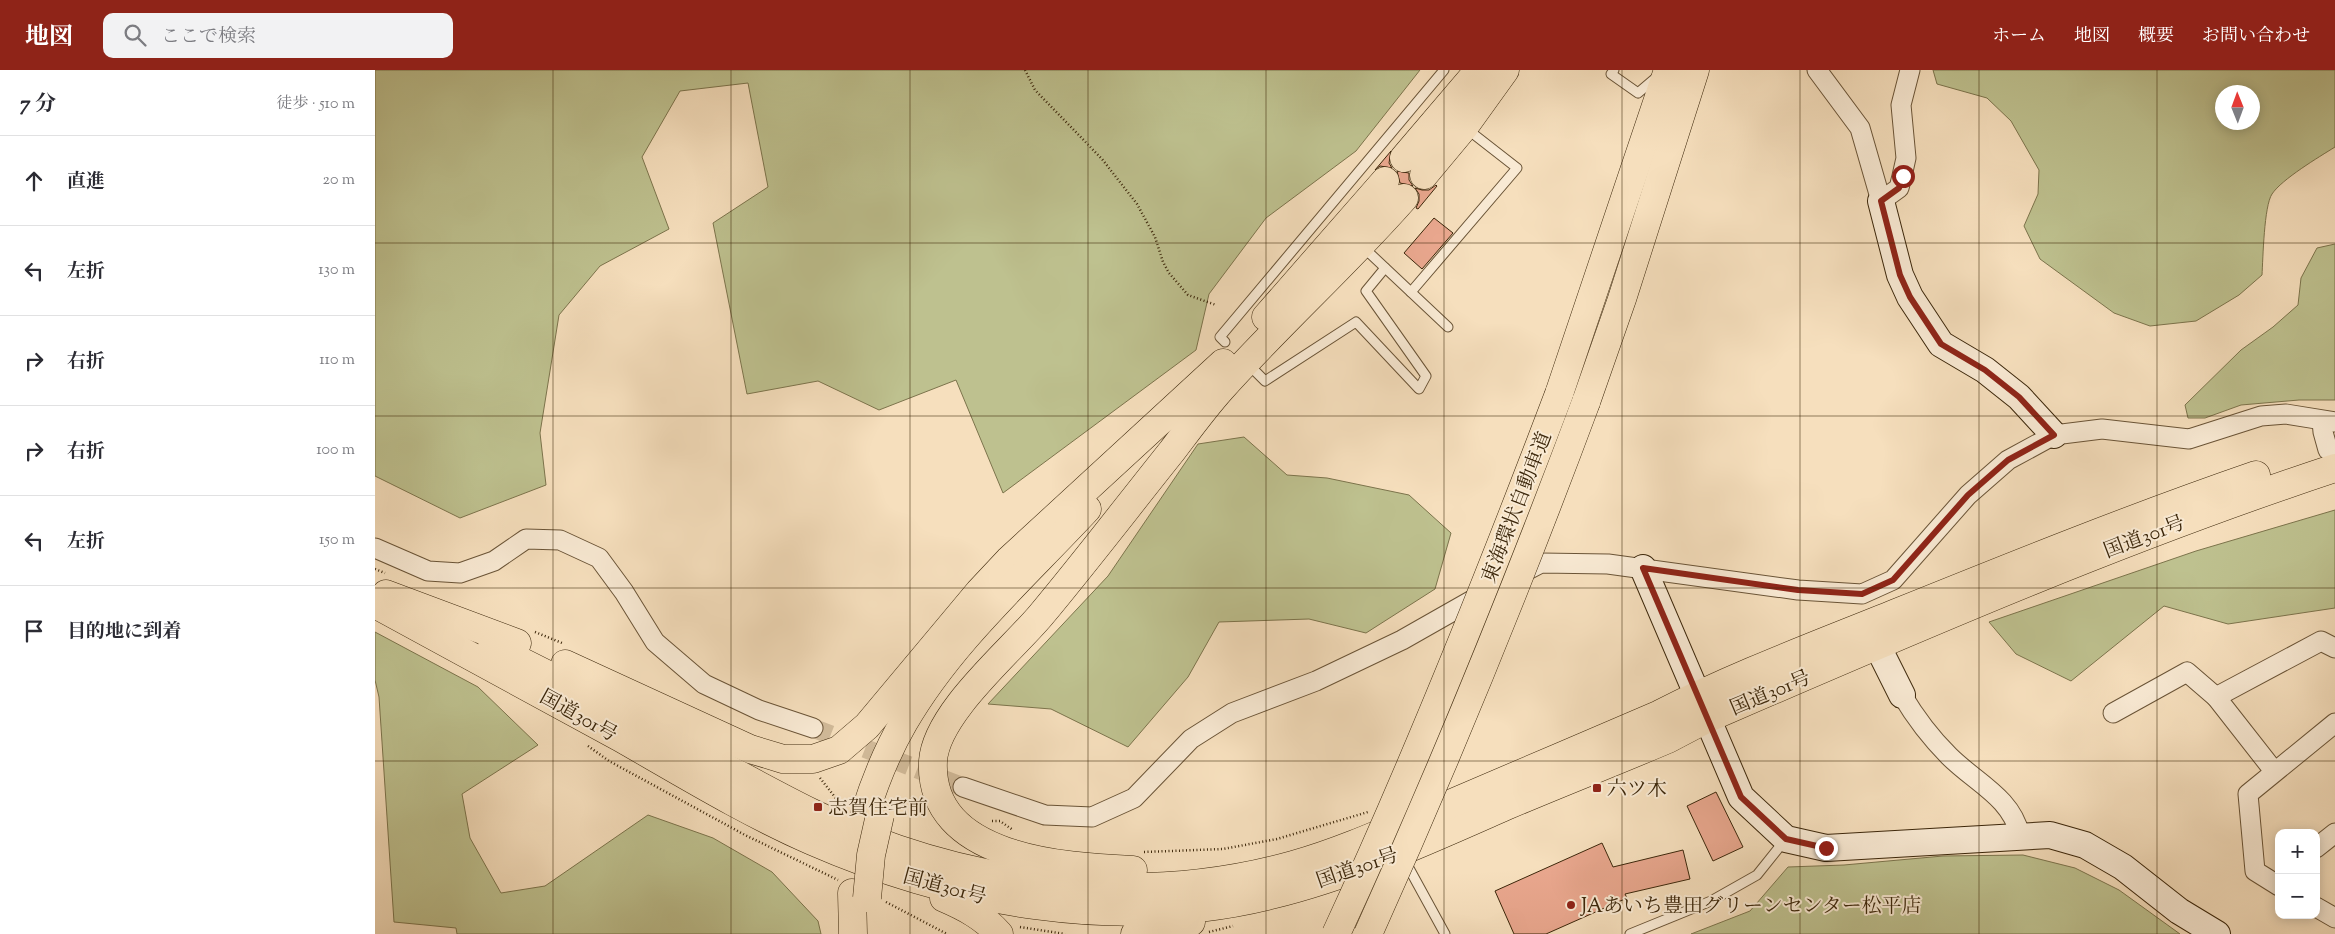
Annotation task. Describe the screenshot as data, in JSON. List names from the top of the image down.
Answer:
{
  "streets": {
    "highway": ["東海環状自動車道", "国道301号"]
  },
  "places": {
    "transit": ["六ツ木", "志賀住宅前"],
    "other": ["JAあいち豊田グリーンセンター松平店"]
  },
  "north": "top",
  "page": {
    "header": "地図",
    "search": "ここで検索",
    "nav": [
      "ホーム",
      "地図",
      "概要",
      "お問い合わせ"
    ],
    "heading": ["7 分", "徒歩 · 510 m"],
    "list": [
      ["直進", "20 m"],
      ["左折", "130 m"],
      ["右折", "110 m"],
      ["右折", "100 m"],
      ["左折", "150 m"],
      "目的地に到着"
    ],
    "map_buttons": ["+", "−"]
  }
}
